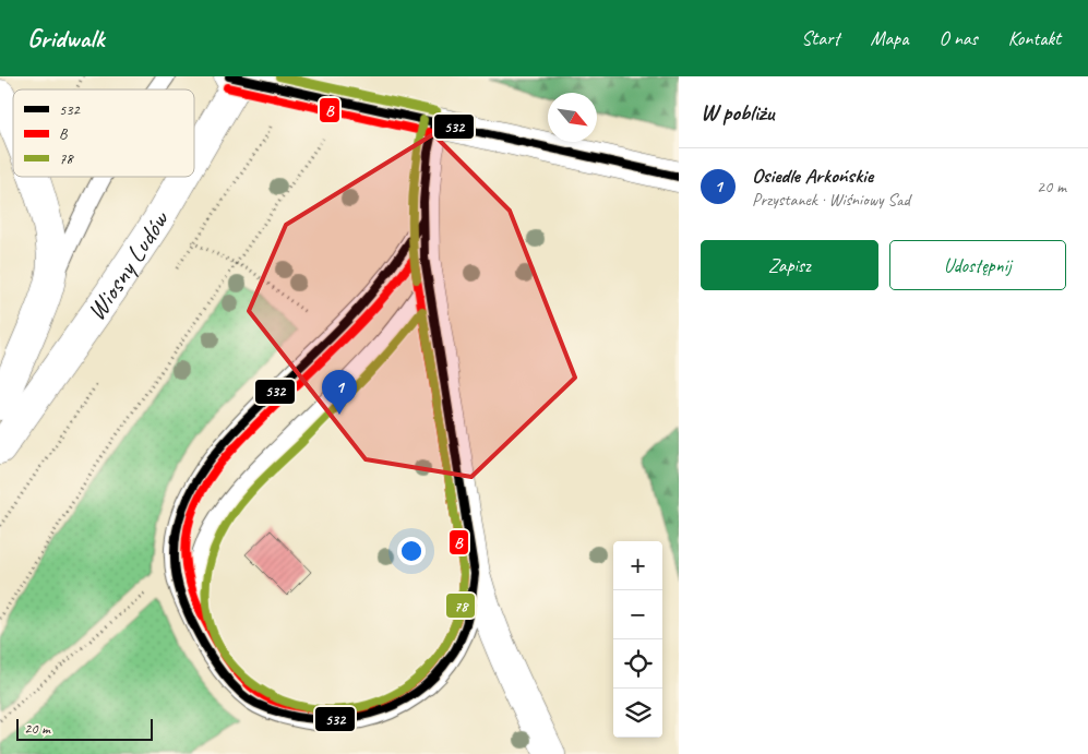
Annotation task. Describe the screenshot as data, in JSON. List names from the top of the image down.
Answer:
{
  "streets": {
    "street": ["Wiosny Ludów"]
  },
  "lines": ["transit line 532", "transit line 78", "transit line B"],
  "legend": ["532", "B", "78"],
  "scale_bar": "20 m",
  "north": "bottom right",
  "page": {
    "header": "Gridwalk",
    "nav": [
      "Start",
      "Mapa",
      "O nas",
      "Kontakt"
    ],
    "heading": "W pobliżu",
    "list": [
      {
        "mark": "1",
        "name": "Osiedle Arkońskie",
        "note": "Przystanek · Wiśniowy Sad",
        "value": "20 m"
      }
    ],
    "buttons": ["Zapisz", "Udostępnij"],
    "pins": "1",
    "map_buttons": ["+", "−"],
    "scale": "20 m"
  }
}
